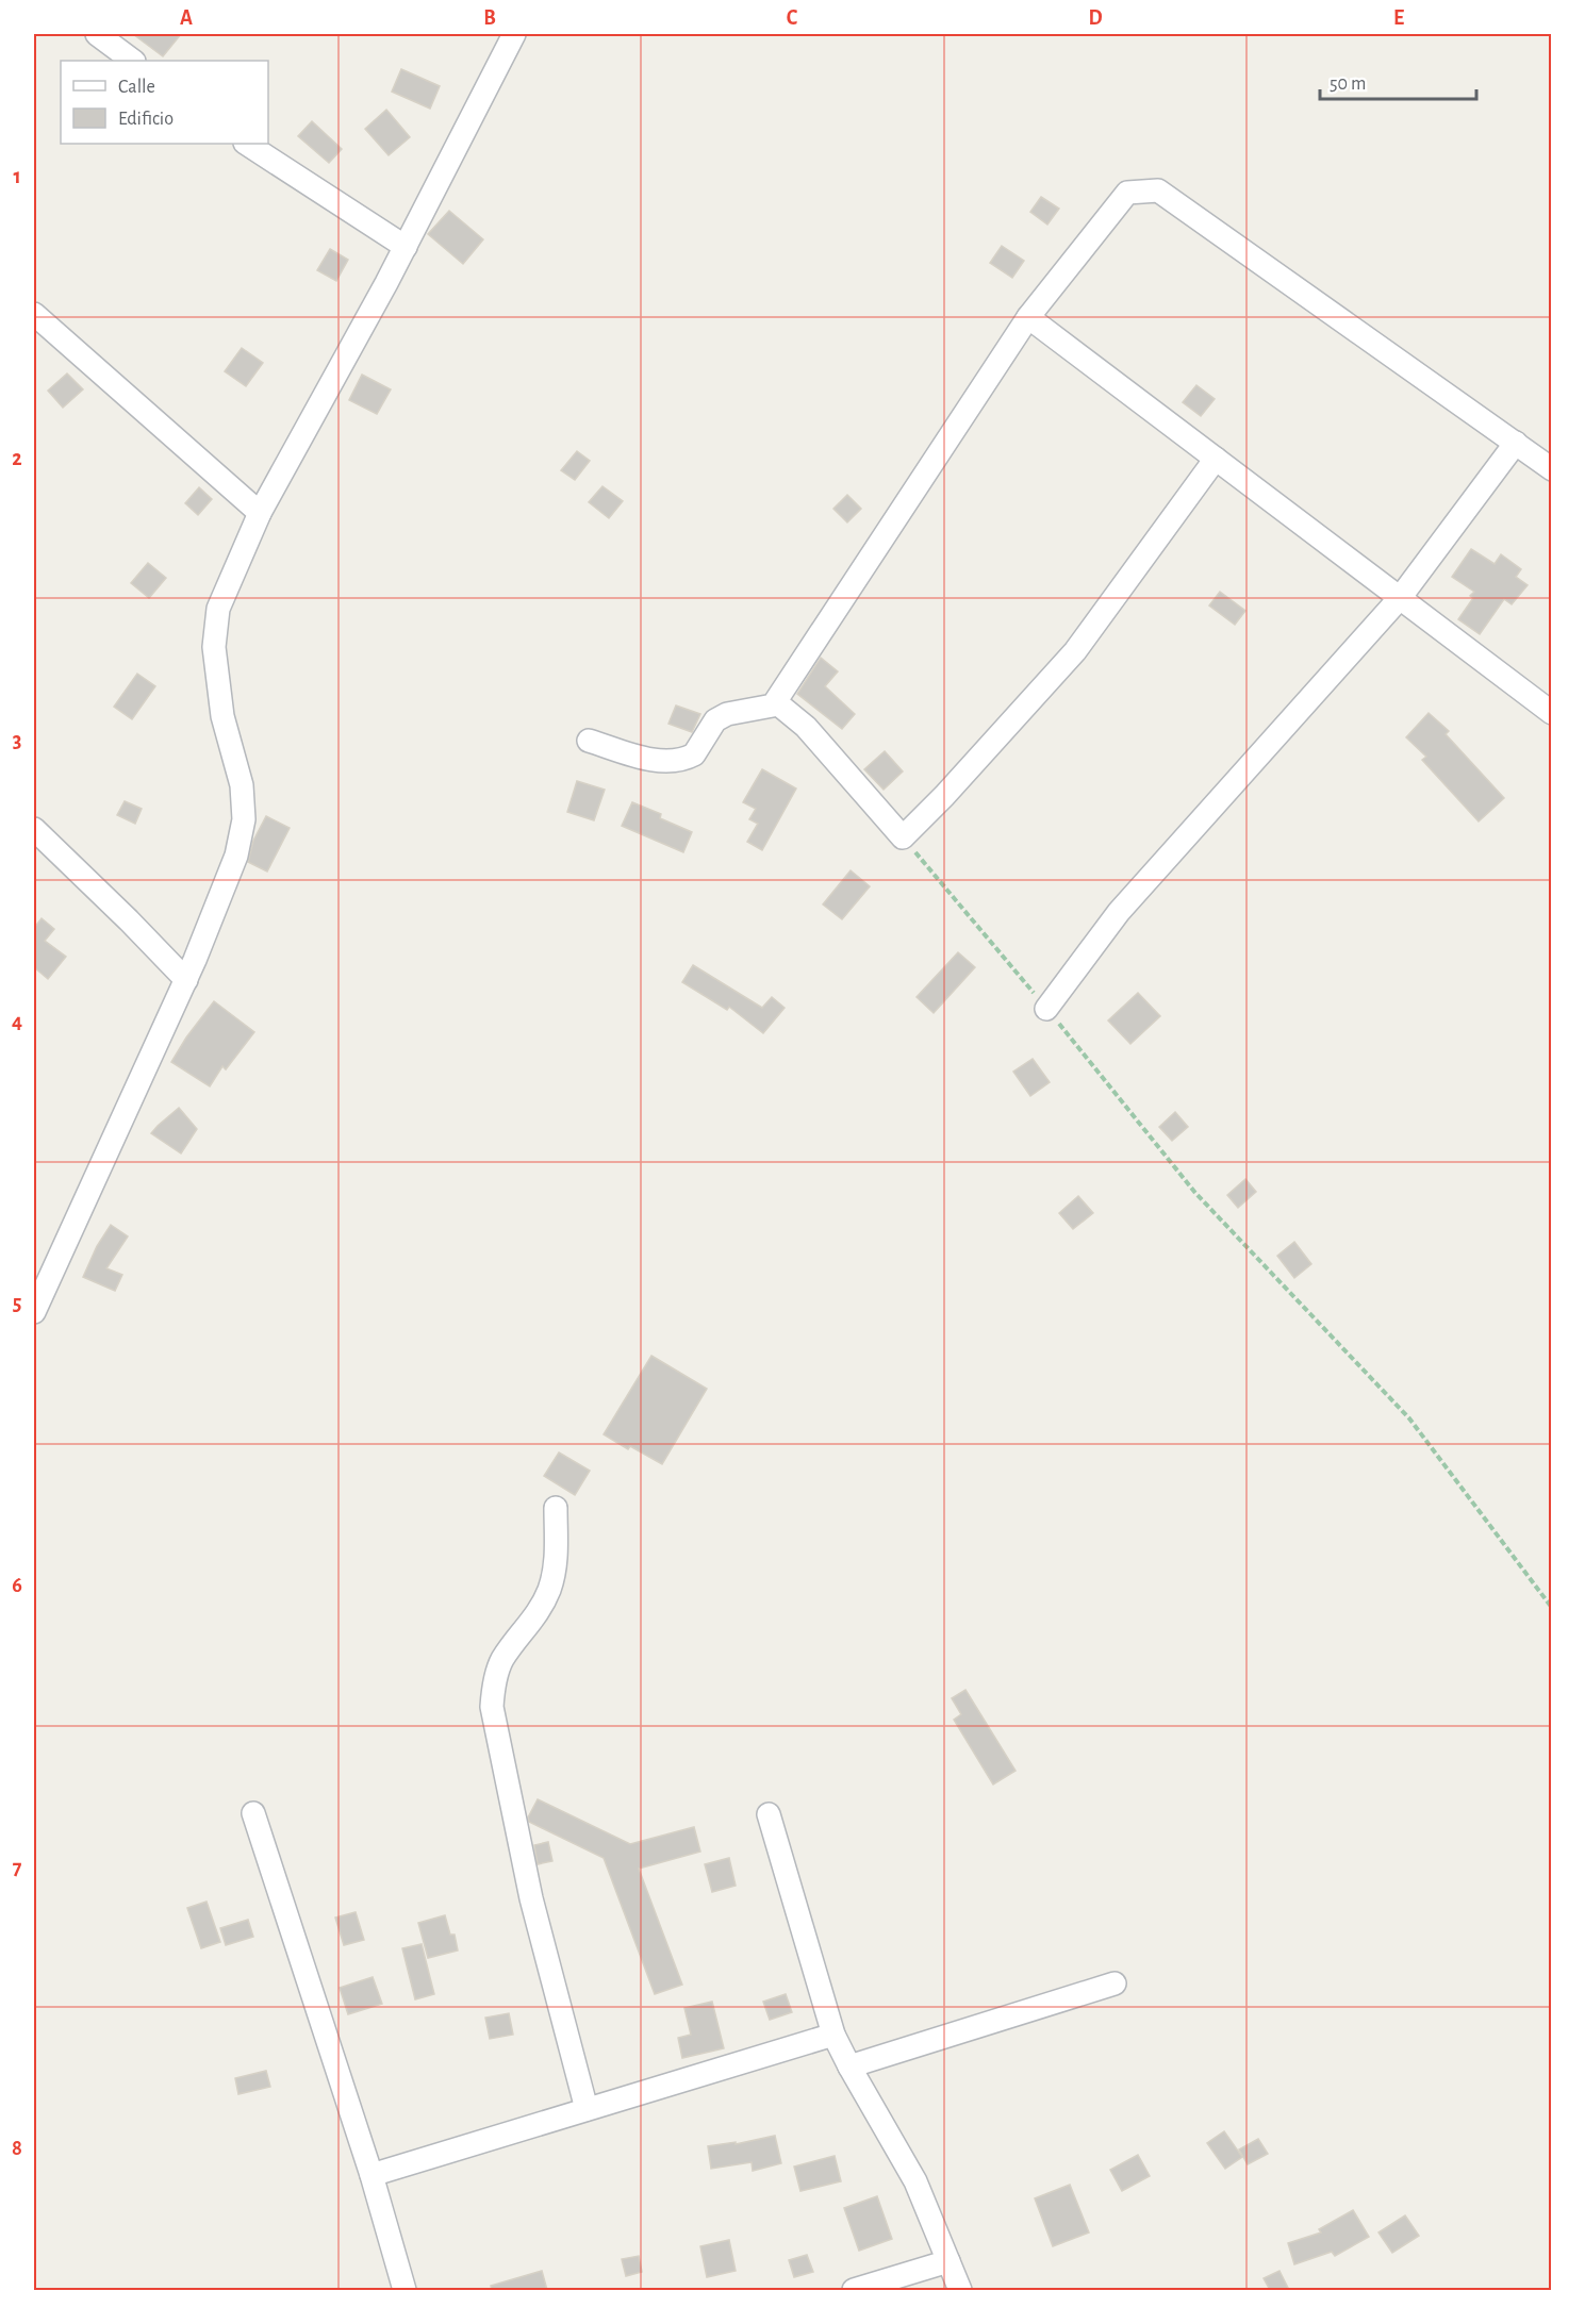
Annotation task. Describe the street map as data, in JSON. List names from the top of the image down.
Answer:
{
  "legend": ["Calle", "Edificio"],
  "scale_bar": "50 m",
  "grid": {
    "columns": [
      "A",
      "B",
      "C",
      "D",
      "E"
    ],
    "rows": [
      "1",
      "2",
      "3",
      "4",
      "5",
      "6",
      "7",
      "8"
    ]
  }
}
